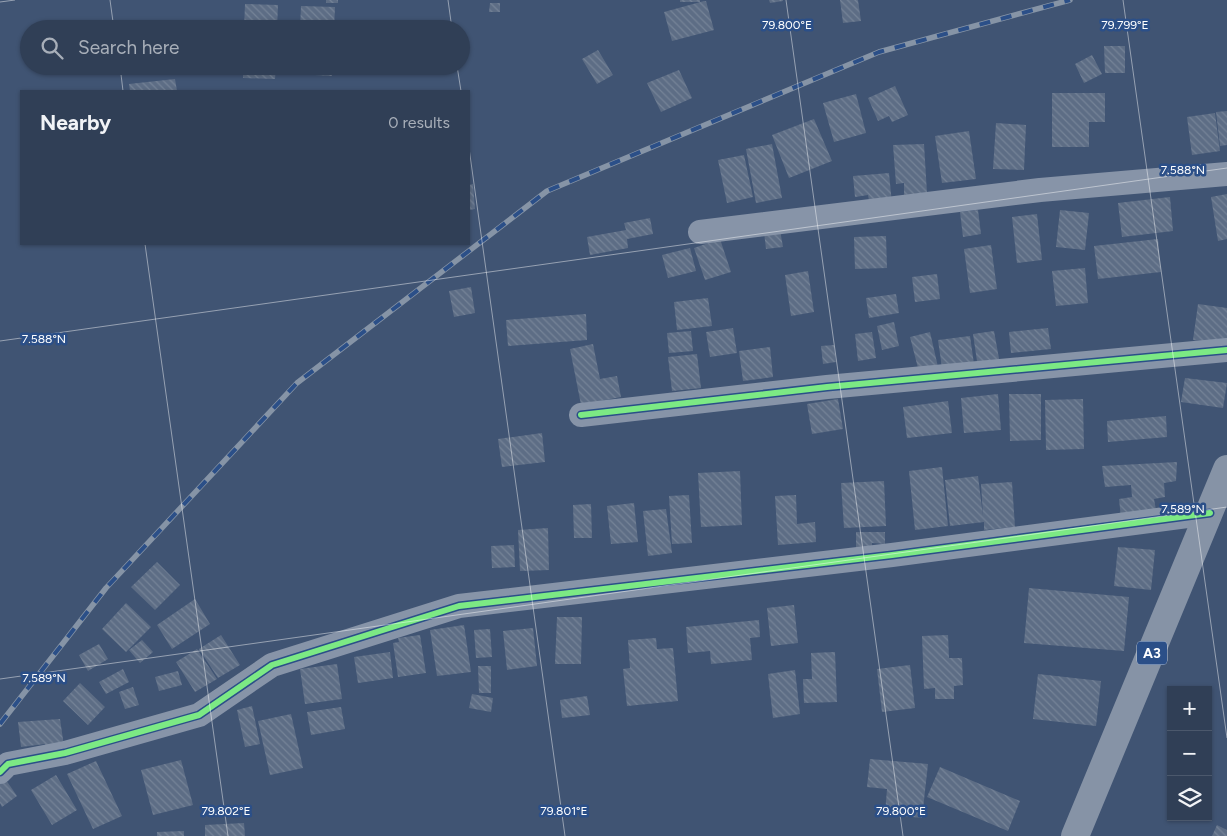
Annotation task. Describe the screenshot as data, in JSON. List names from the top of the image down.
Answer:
{
  "streets": {
    "highway": ["A3"]
  },
  "page": {
    "search": "Search here",
    "heading": ["Nearby", "0 results"],
    "map_buttons": ["+", "−"]
  },
  "coordinates": [
    "79.800°E",
    "79.799°E",
    "7.588°N",
    "7.589°N",
    "79.802°E",
    "79.801°E"
  ]
}
